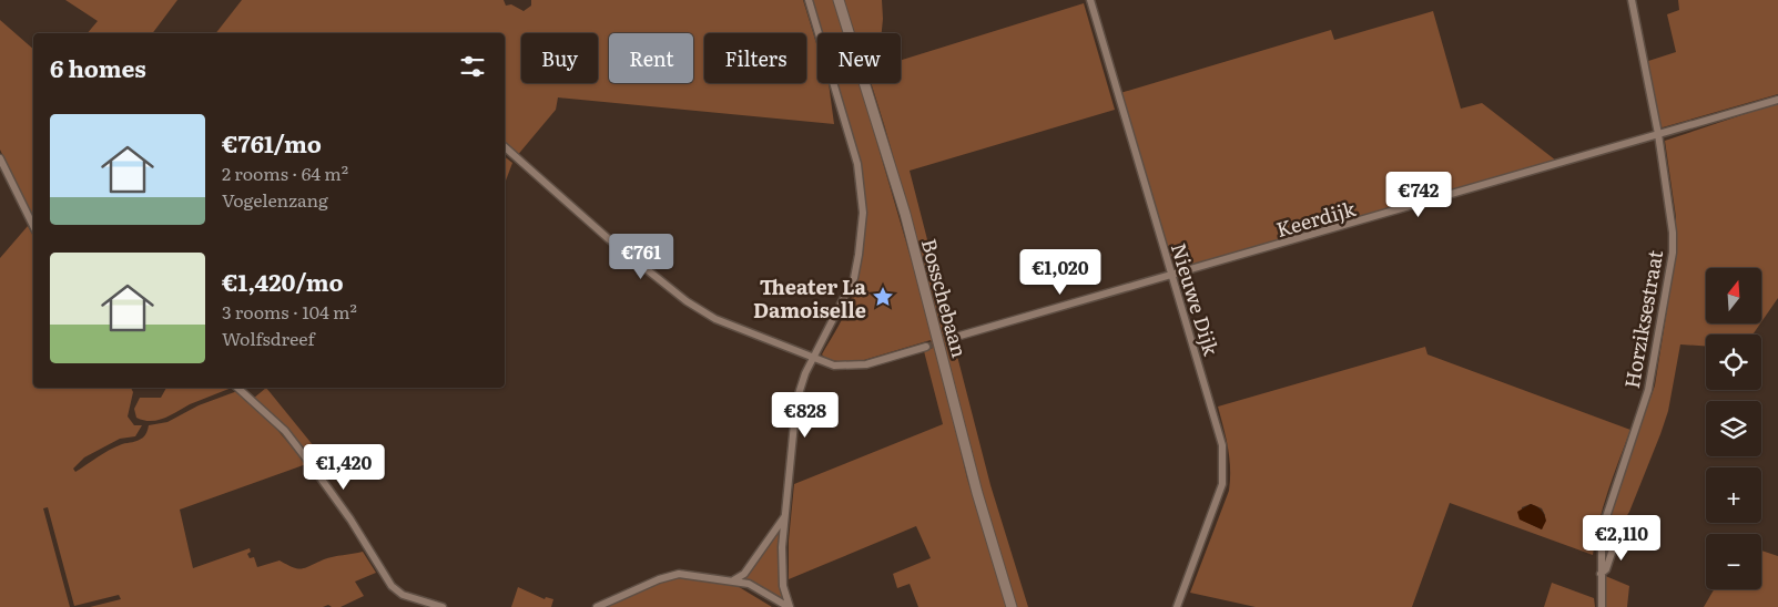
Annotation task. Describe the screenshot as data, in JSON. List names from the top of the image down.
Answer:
{
  "streets": {
    "main road": ["Bosschebaan"],
    "street": ["Keerdijk", "Nieuwe Dijk", "Horziksestraat"]
  },
  "crossings": [
    ["Keerdijk", "Nieuwe Dijk"],
    ["Keerdijk", "Horziksestraat"]
  ],
  "places": {
    "place": ["Theater La Damoiselle"]
  },
  "north": "top",
  "page": {
    "chip": [
      "Buy",
      "Rent",
      "Filters",
      "New"
    ],
    "heading": "6 homes",
    "list": [
      {
        "name": "€761/mo",
        "note": "2 rooms · 64 m² · Vogelenzang"
      },
      {
        "name": "€1,420/mo",
        "note": "3 rooms · 104 m² · Wolfsdreef"
      }
    ],
    "price": [
      "€742",
      "€761",
      "€1,020",
      "€828",
      "€1,420",
      "€2,110"
    ],
    "map_buttons": ["+", "−"]
  }
}
